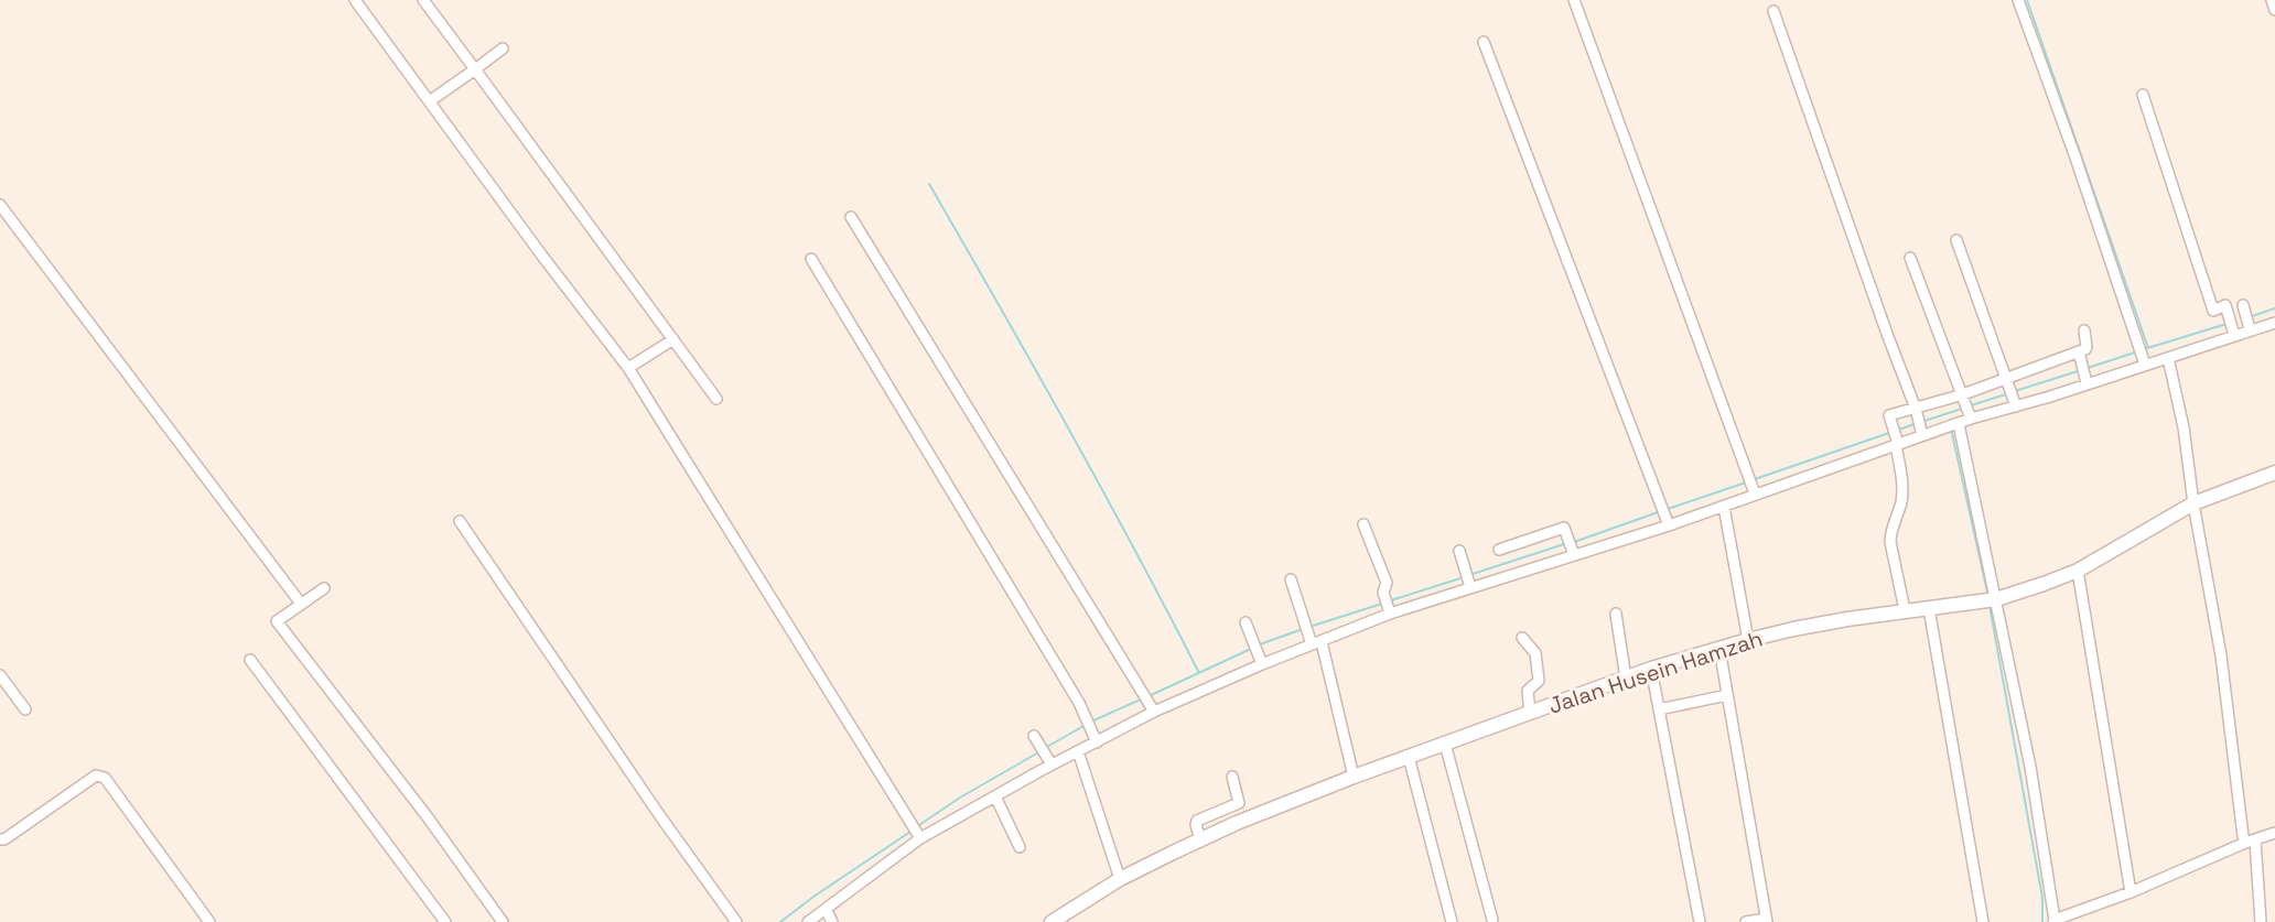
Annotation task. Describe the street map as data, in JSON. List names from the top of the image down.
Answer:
{
  "streets": {
    "street": ["Jalan Husein Hamzah"]
  }
}
